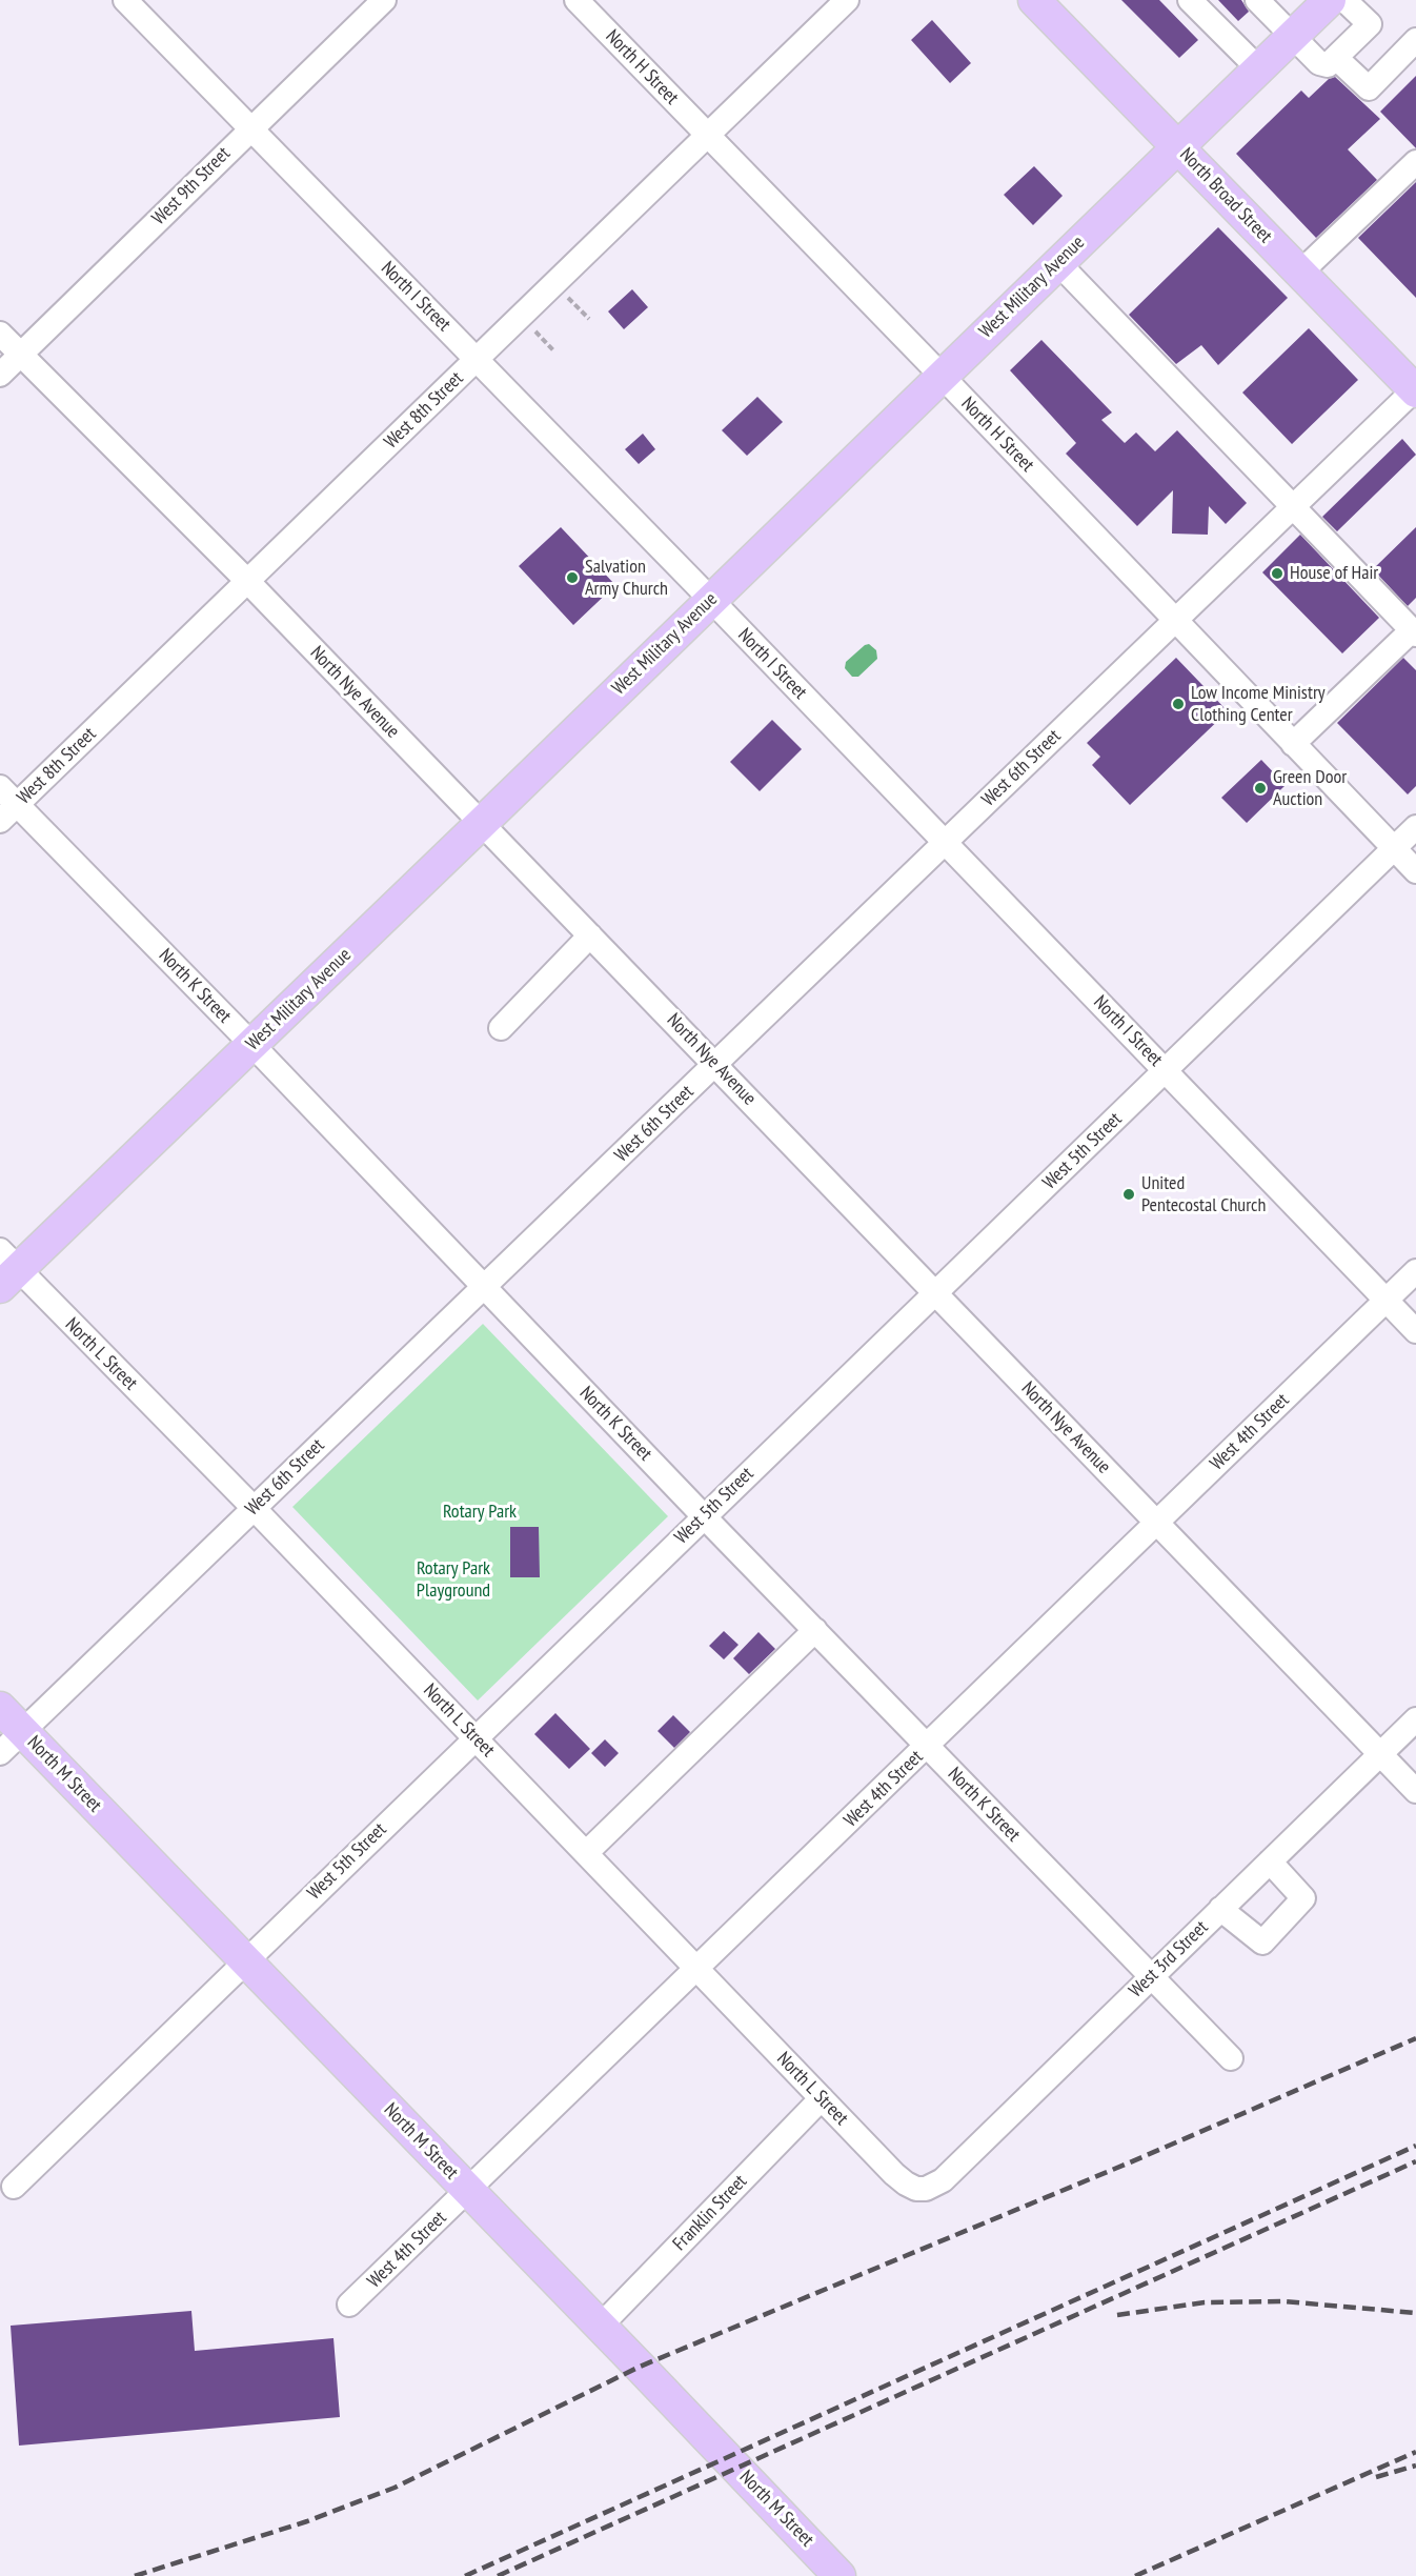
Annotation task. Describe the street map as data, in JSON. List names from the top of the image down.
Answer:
{
  "streets": {
    "main road": ["North Broad Street", "West Military Avenue", "North M Street"],
    "street": [
      "North H Street",
      "West 9th Street",
      "North I Street",
      "West 8th Street",
      "North Nye Avenue",
      "West 6th Street",
      "North K Street",
      "West 5th Street",
      "North L Street",
      "West 4th Street",
      "West 3rd Street",
      "Franklin Street"
    ]
  },
  "crossings": [
    ["North H Street", "West Military Avenue"],
    ["North H Street", "West 8th Street"],
    ["North H Street", "West 6th Street"],
    ["North H Street", "West 5th Street"],
    ["West 9th Street", "North I Street"],
    ["West 9th Street", "North Nye Avenue"],
    ["North Broad Street", "West Military Avenue"],
    ["North Broad Street", "West 6th Street"],
    ["West Military Avenue", "North I Street"],
    ["West Military Avenue", "North Nye Avenue"],
    ["West Military Avenue", "North K Street"],
    ["West Military Avenue", "North L Street"],
    ["North I Street", "West 8th Street"],
    ["North I Street", "West 6th Street"],
    ["North I Street", "West 5th Street"],
    ["North I Street", "West 4th Street"],
    ["West 8th Street", "North Nye Avenue"],
    ["West 8th Street", "North K Street"],
    ["North Nye Avenue", "West 6th Street"],
    ["North Nye Avenue", "West 5th Street"],
    ["North Nye Avenue", "West 4th Street"],
    ["North Nye Avenue", "West 3rd Street"],
    ["West 6th Street", "North K Street"],
    ["West 6th Street", "North L Street"],
    ["West 6th Street", "North M Street"],
    ["North K Street", "West 5th Street"],
    ["North K Street", "West 4th Street"],
    ["North K Street", "West 3rd Street"],
    ["West 5th Street", "North L Street"],
    ["West 5th Street", "North M Street"],
    ["North L Street", "West 4th Street"],
    ["North L Street", "West 3rd Street"],
    ["North L Street", "Franklin Street"],
    ["West 4th Street", "North M Street"],
    ["North M Street", "Franklin Street"]
  ],
  "parks": ["Rotary Park", "Rotary Park Playground"],
  "places": [
    "House of Hair",
    "Salvation Army Church",
    "Low Income Ministry Clothing Center",
    "Green Door Auction",
    "United Pentecostal Church"
  ]
}
